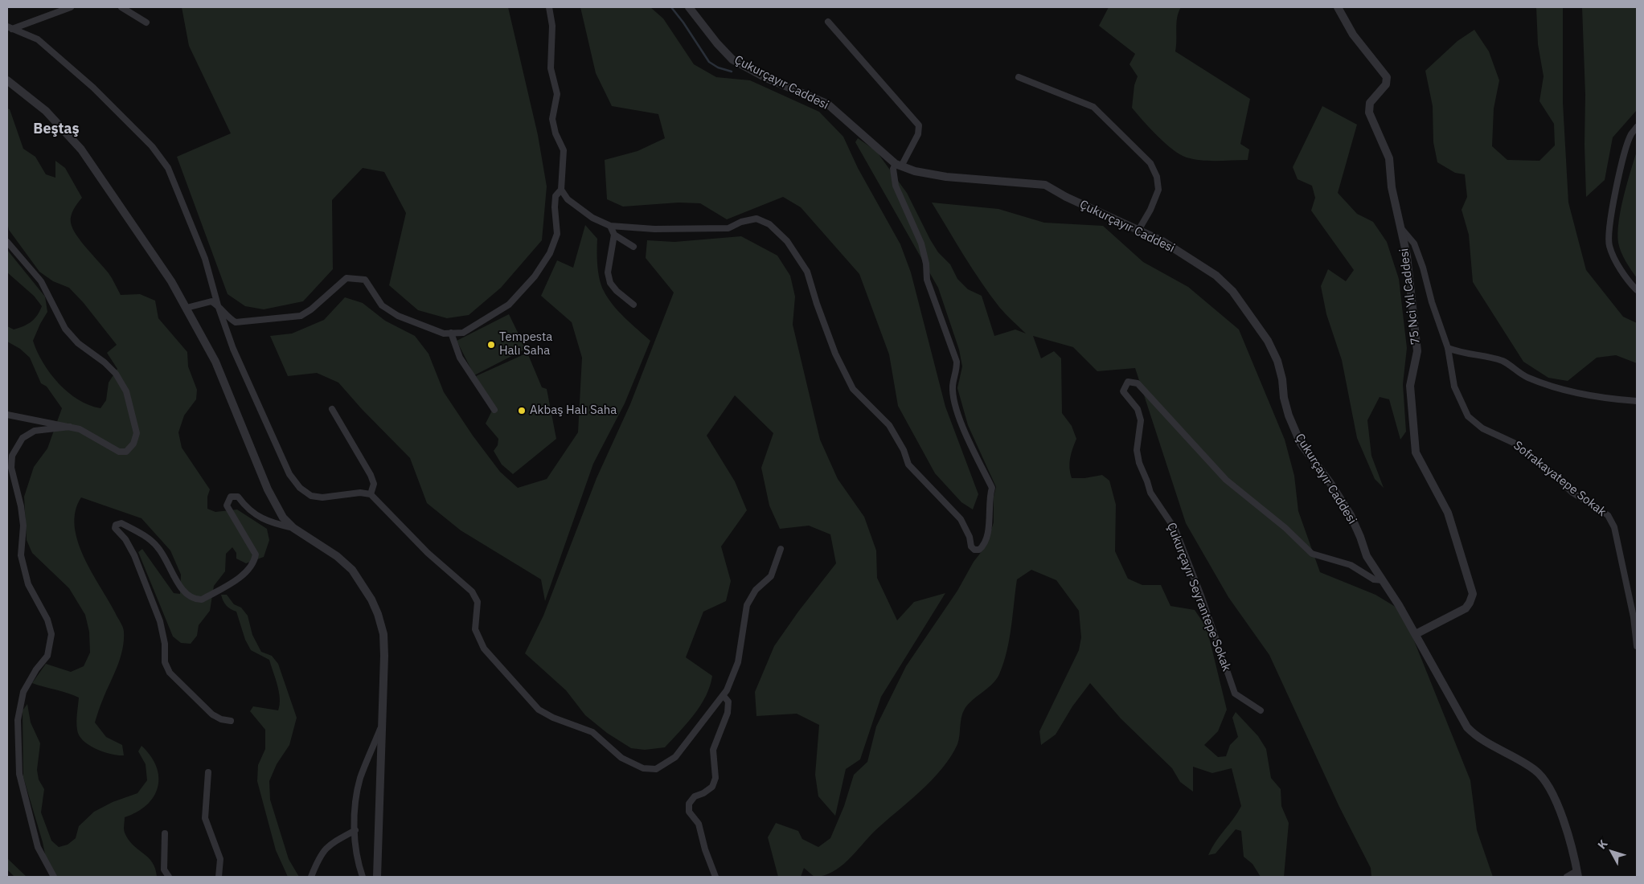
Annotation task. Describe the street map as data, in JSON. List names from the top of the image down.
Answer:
{
  "streets": {
    "street": [
      "Çukurçayır Caddesi",
      "75 Nci Yıl Caddesi",
      "Sofrakayatepe Sokak",
      "Çukurçayır Seyrantepe Sokak"
    ]
  },
  "crossings": [
    ["Çukurçayır Caddesi", "75 Nci Yıl Caddesi"],
    ["Çukurçayır Caddesi", "Çukurçayır Seyrantepe Sokak"],
    ["75 Nci Yıl Caddesi", "Sofrakayatepe Sokak"]
  ],
  "districts": ["Beştaş"],
  "places": ["Tempesta Halı Saha", "Akbaş Halı Saha"],
  "north": "top left"
}
